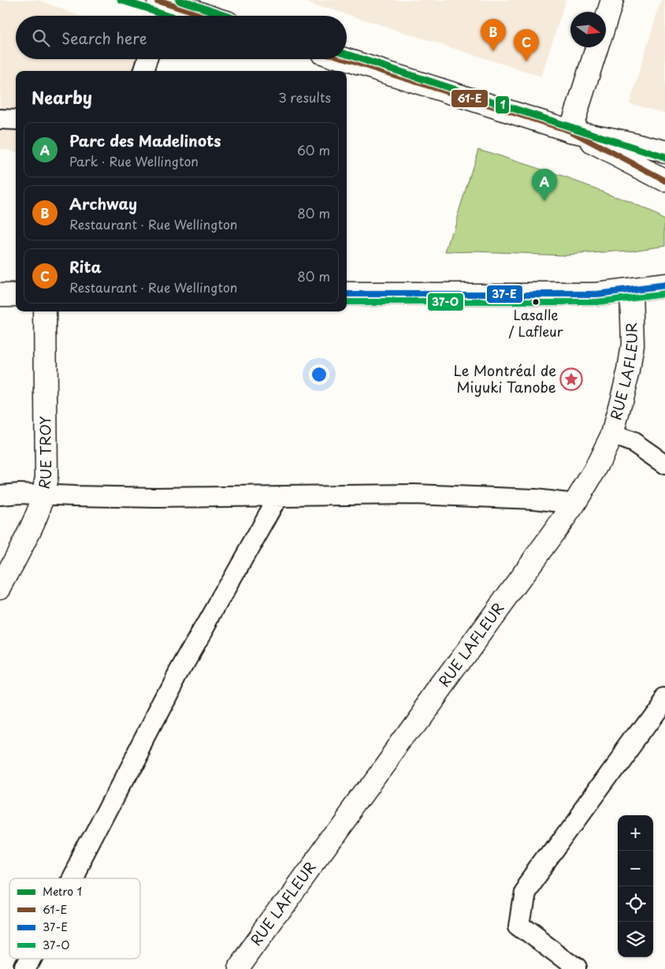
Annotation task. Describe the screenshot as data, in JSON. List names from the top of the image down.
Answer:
{
  "streets": {
    "street": ["RUE LAFLEUR", "RUE TROY"]
  },
  "places": {
    "other": ["Lasalle / Lafleur"],
    "place": ["Le Montréal de Miyuki Tanobe"]
  },
  "lines": [
    "metro line 1",
    "transit line 61-E",
    "transit line 37-E",
    "transit line 37-O"
  ],
  "legend": [
    "Metro 1",
    "61-E",
    "37-E",
    "37-O"
  ],
  "north": "right",
  "page": {
    "search": "Search here",
    "pins": ["B", "C", "A"],
    "heading": ["Nearby", "3 results"],
    "list": [
      {
        "mark": "A",
        "name": "Parc des Madelinots",
        "note": "Park · Rue Wellington",
        "value": "60 m"
      },
      {
        "mark": "B",
        "name": "Archway",
        "note": "Restaurant · Rue Wellington",
        "value": "80 m"
      },
      {
        "mark": "C",
        "name": "Rita",
        "note": "Restaurant · Rue Wellington",
        "value": "80 m"
      }
    ],
    "map_buttons": ["+", "−"]
  }
}
